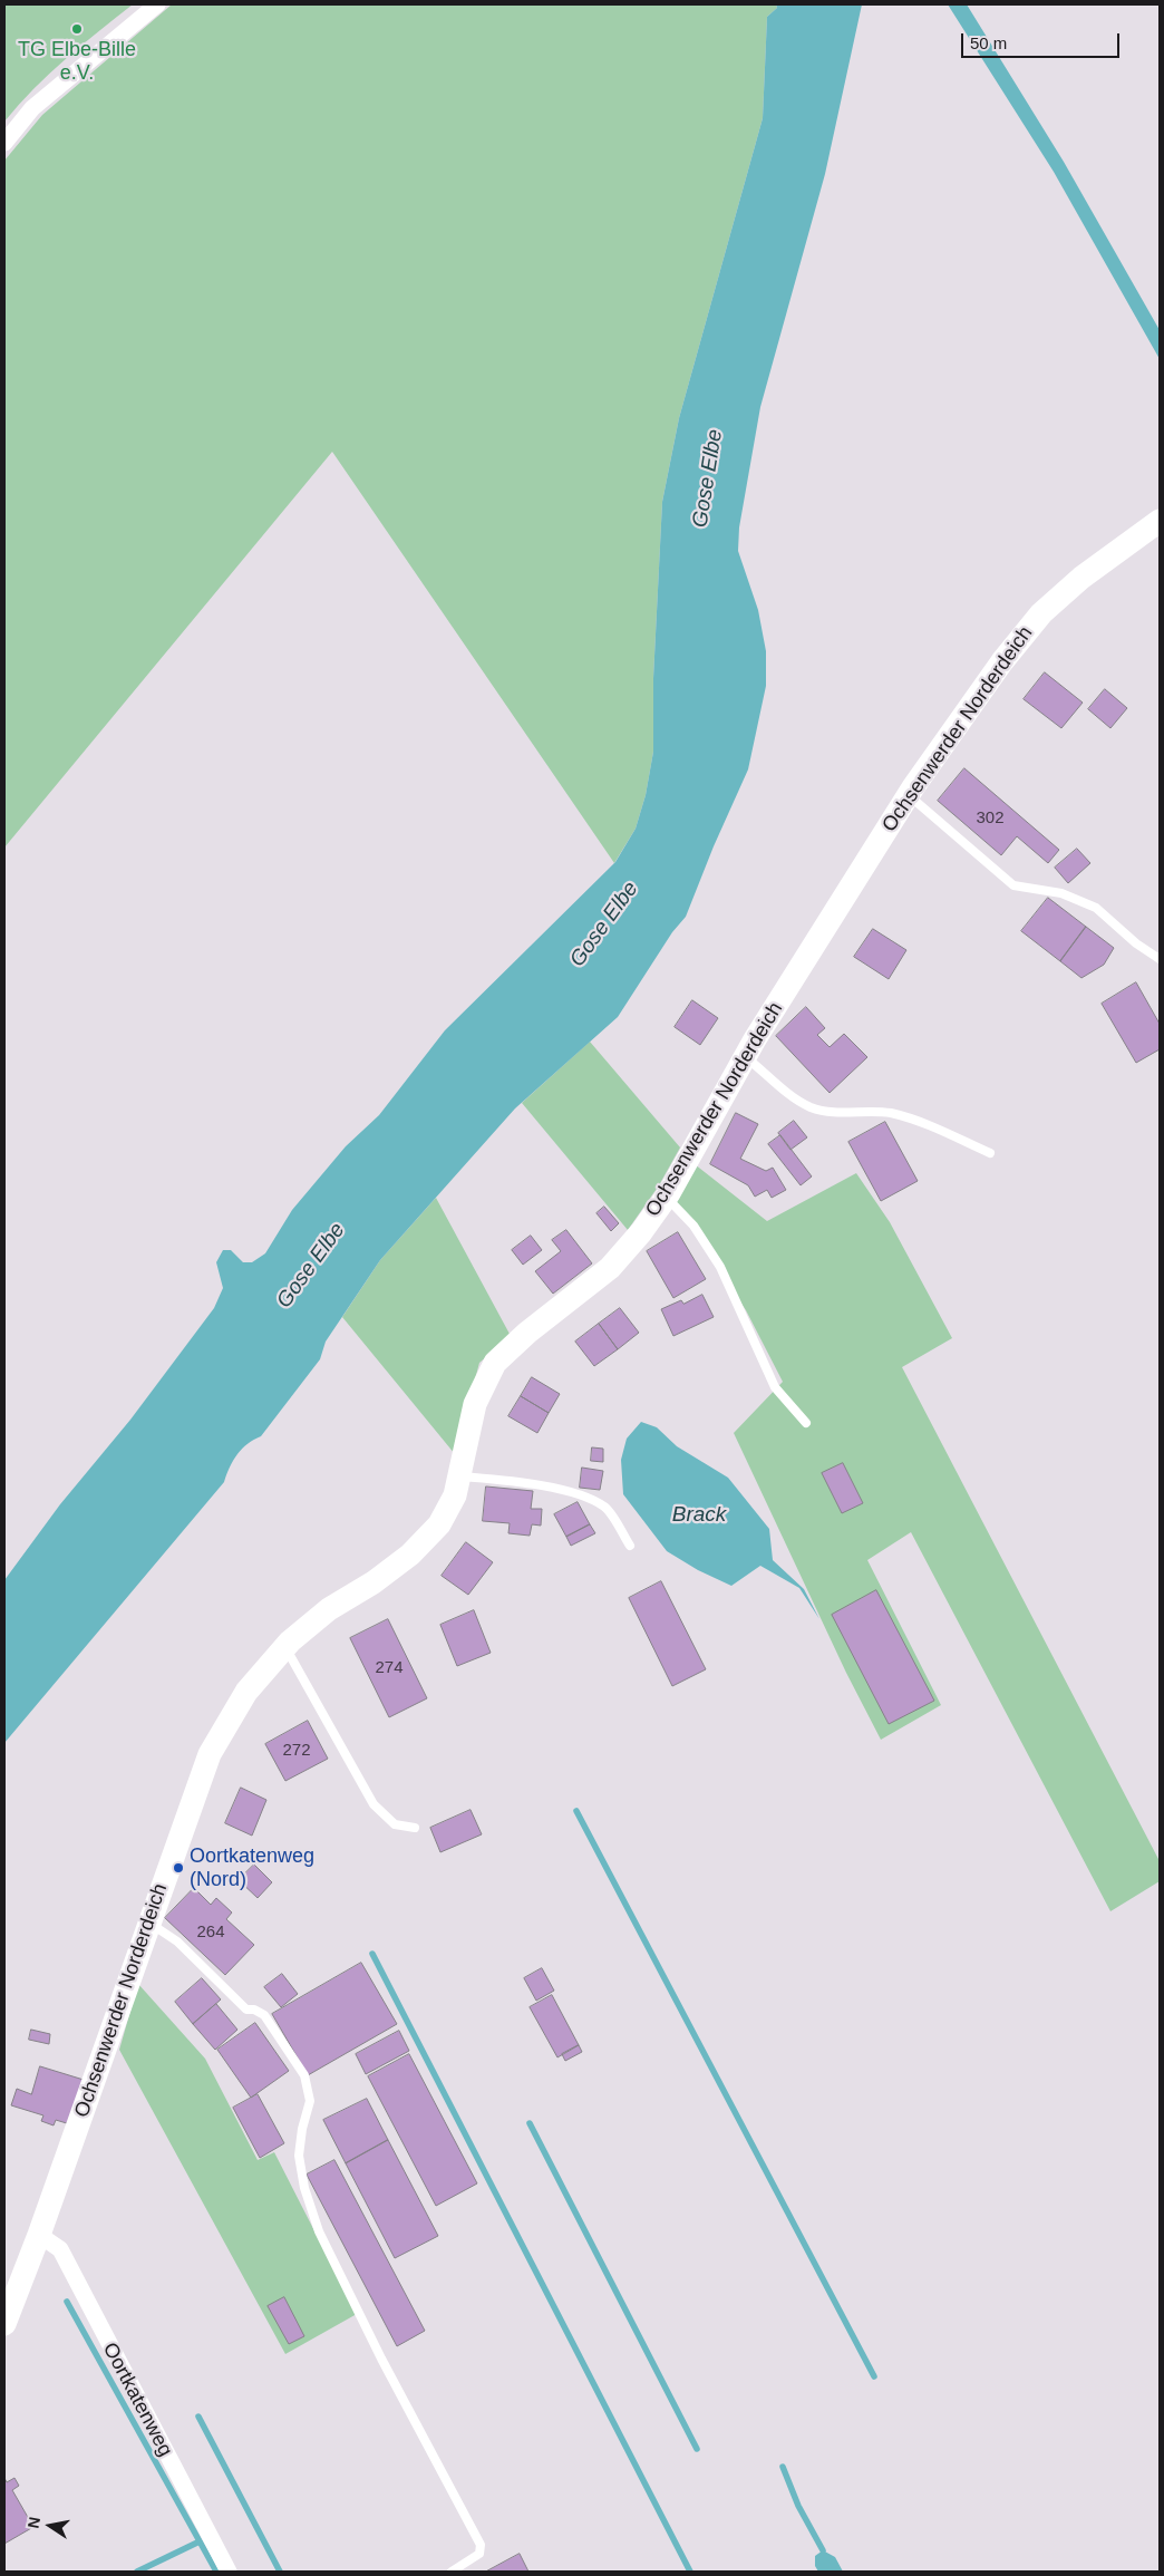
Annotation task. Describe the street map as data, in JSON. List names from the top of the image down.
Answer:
{
  "streets": {
    "street": ["Ochsenwerder Norderdeich", "Oortkatenweg"]
  },
  "crossings": [
    ["Ochsenwerder Norderdeich", "Oortkatenweg"]
  ],
  "water": ["Gose Elbe", "Brack"],
  "places": ["TG Elbe-Bille e.V.", "Oortkatenweg (Nord)"],
  "house_numbers": [
    "302",
    "274",
    "272",
    "264"
  ],
  "scale_bar": "50 m",
  "north": "left"
}
